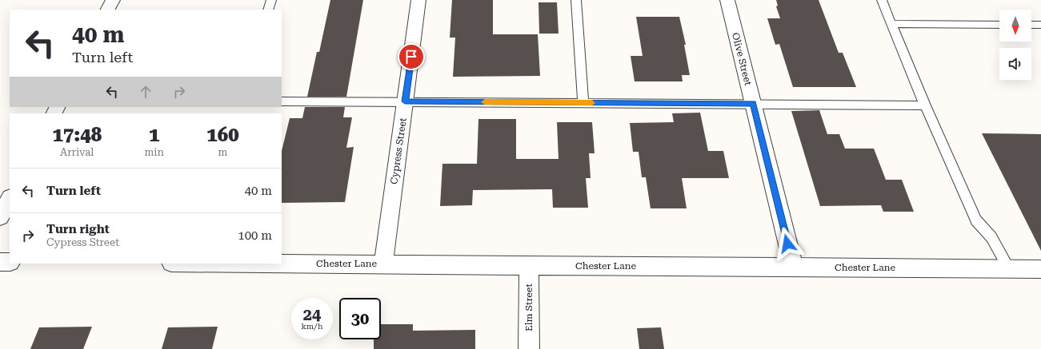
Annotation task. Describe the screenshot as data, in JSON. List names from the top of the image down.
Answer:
{
  "streets": {
    "street": [
      "Olive Street",
      "Cypress Street",
      "Chester Lane",
      "Elm Street"
    ]
  },
  "crossings": [
    ["Olive Street", "Chester Lane"],
    ["Cypress Street", "Chester Lane"],
    ["Chester Lane", "Elm Street"]
  ],
  "north": "bottom",
  "page": {
    "turn": ["40 m", "Turn left"],
    "eta": [
      "17:48",
      "Arrival",
      "1",
      "min",
      "160",
      "m"
    ],
    "list": [
      {
        "name": "Turn left",
        "value": "40 m"
      },
      {
        "name": "Turn right",
        "note": "Cypress Street",
        "value": "100 m"
      }
    ],
    "speed": "24 km/h",
    "limit": "30"
  }
}
